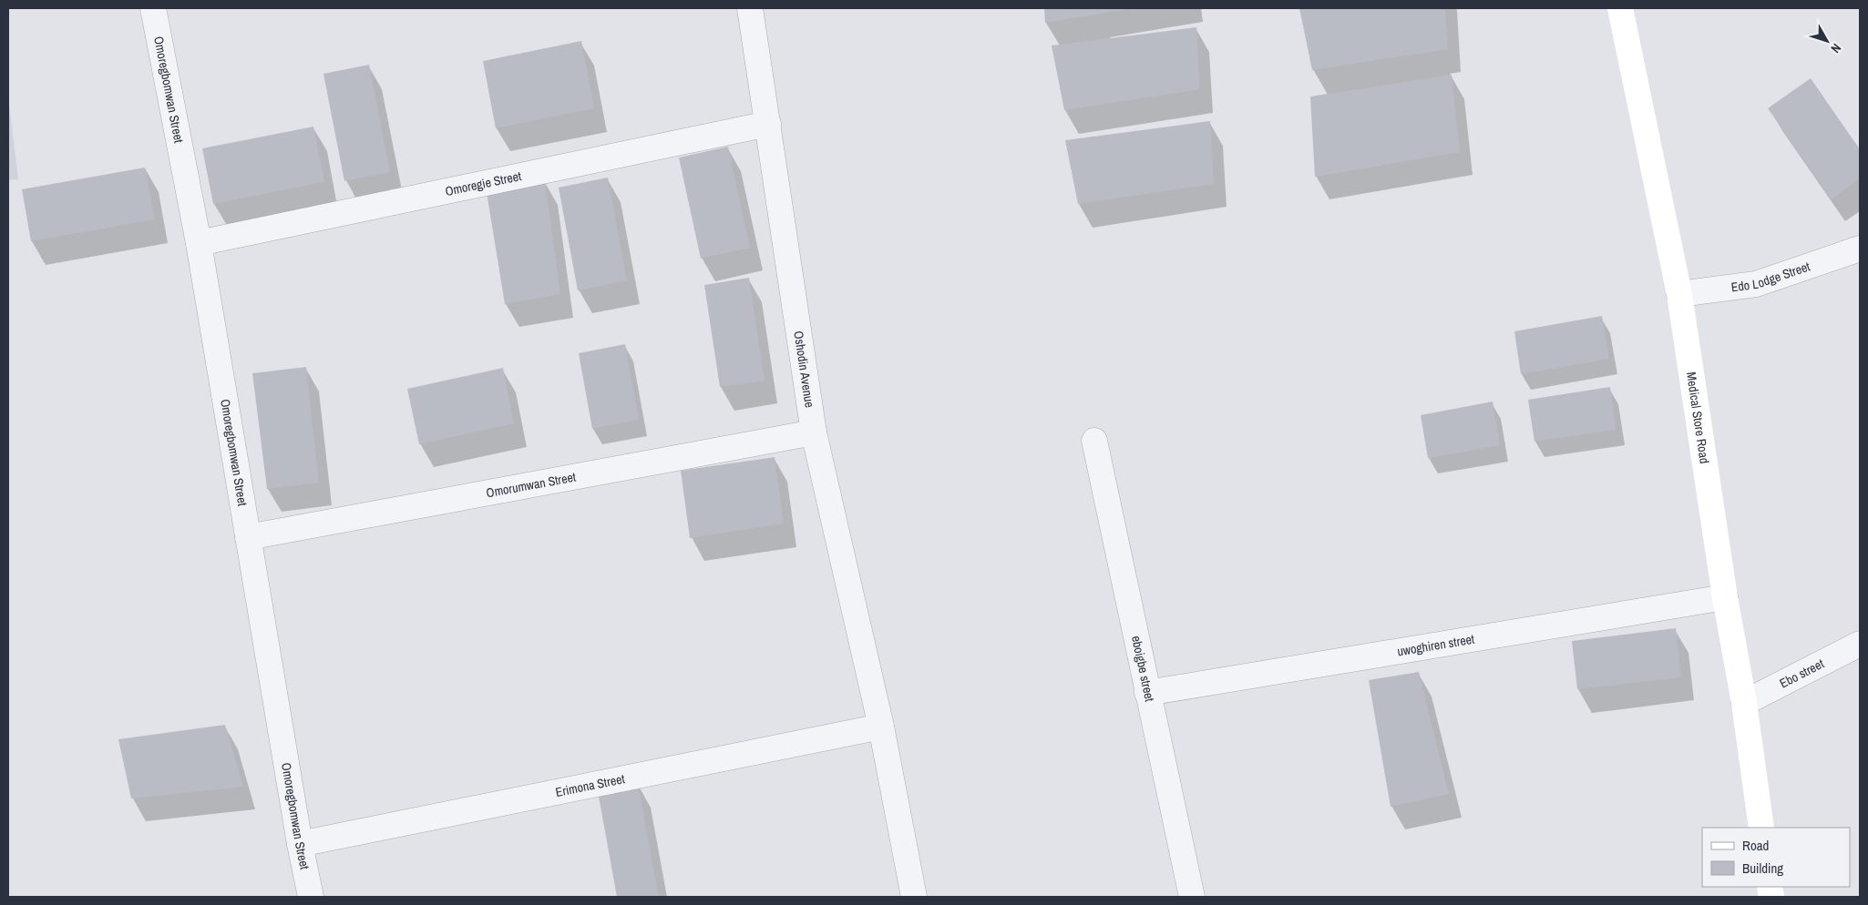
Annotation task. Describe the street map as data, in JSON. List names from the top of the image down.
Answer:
{
  "streets": {
    "street": [
      "Omoregbomwan Street",
      "Omoregie Street",
      "Edo Lodge Street",
      "Oshodin Avenue",
      "Medical Store Road",
      "Omorumwan Street",
      "uwoghiren street",
      "eboigbe street",
      "Ebo street",
      "Erimona Street"
    ]
  },
  "crossings": [
    ["Omoregbomwan Street", "Omoregie Street"],
    ["Omoregbomwan Street", "Omorumwan Street"],
    ["Omoregbomwan Street", "Erimona Street"],
    ["Omoregie Street", "Oshodin Avenue"],
    ["Edo Lodge Street", "Medical Store Road"],
    ["Oshodin Avenue", "Omorumwan Street"],
    ["Oshodin Avenue", "Erimona Street"],
    ["Medical Store Road", "uwoghiren street"],
    ["Medical Store Road", "Ebo street"],
    ["uwoghiren street", "eboigbe street"]
  ],
  "legend": ["Road", "Building"],
  "north": "bottom right"
}
